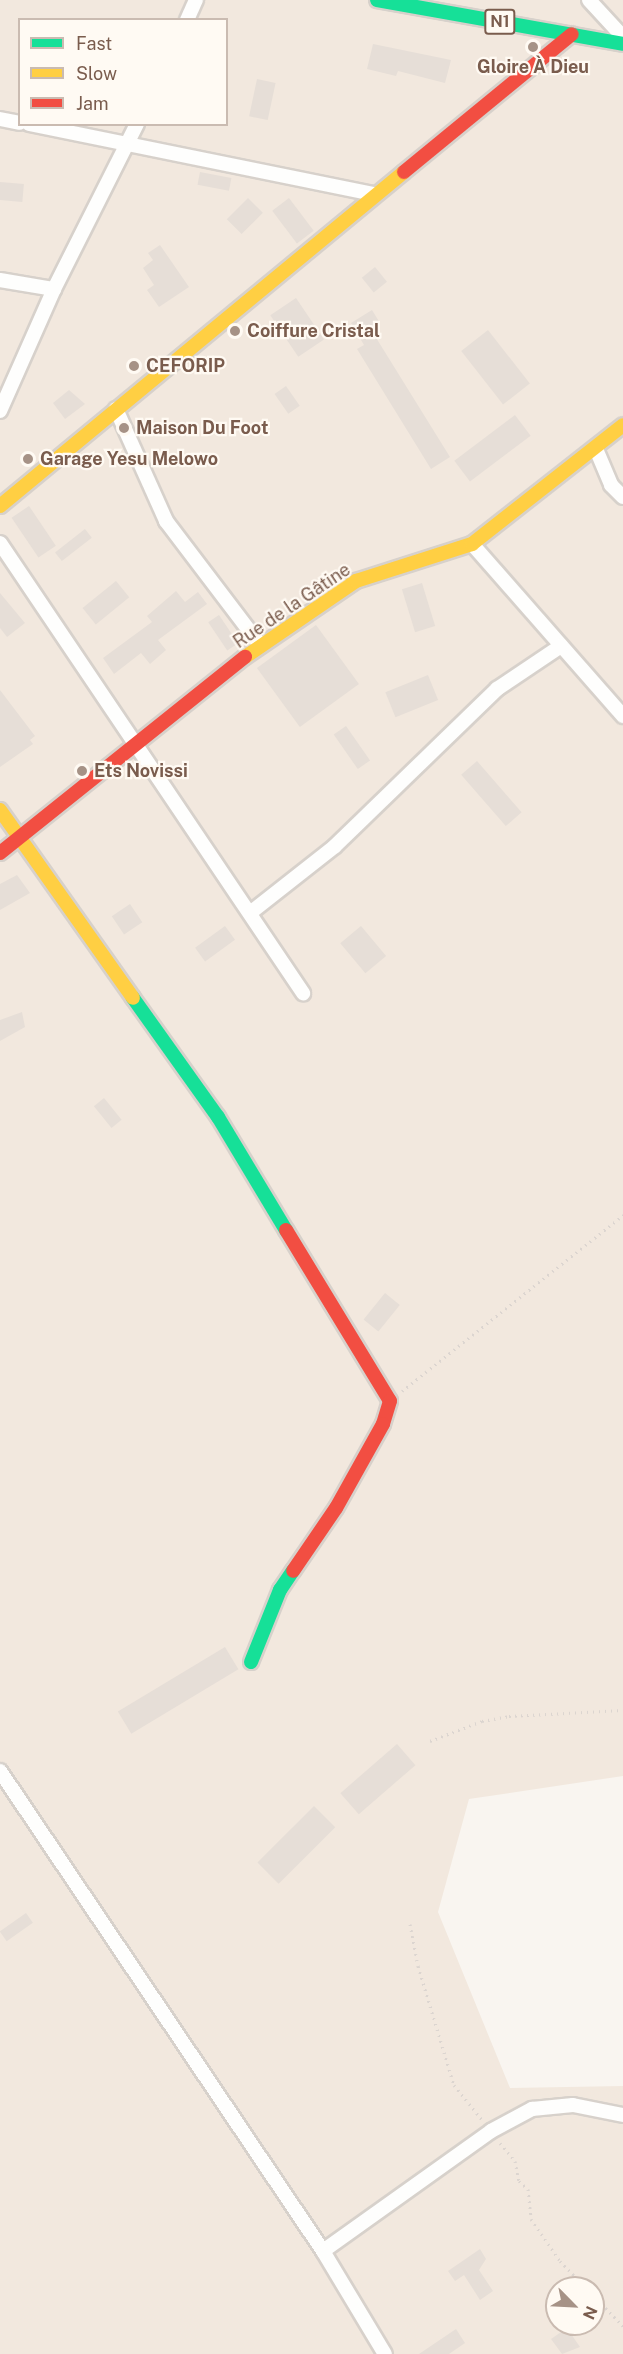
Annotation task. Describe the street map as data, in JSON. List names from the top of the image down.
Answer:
{
  "streets": {
    "main road": ["N1", "Rue de la Gâtine"]
  },
  "places": [
    "Gloire À Dieu",
    "Coiffure Cristal",
    "CEFORIP",
    "Maison Du Foot",
    "Garage Yesu Melowo",
    "Ets Novissi"
  ],
  "legend": ["Fast", "Slow", "Jam"],
  "north": "bottom right"
}
